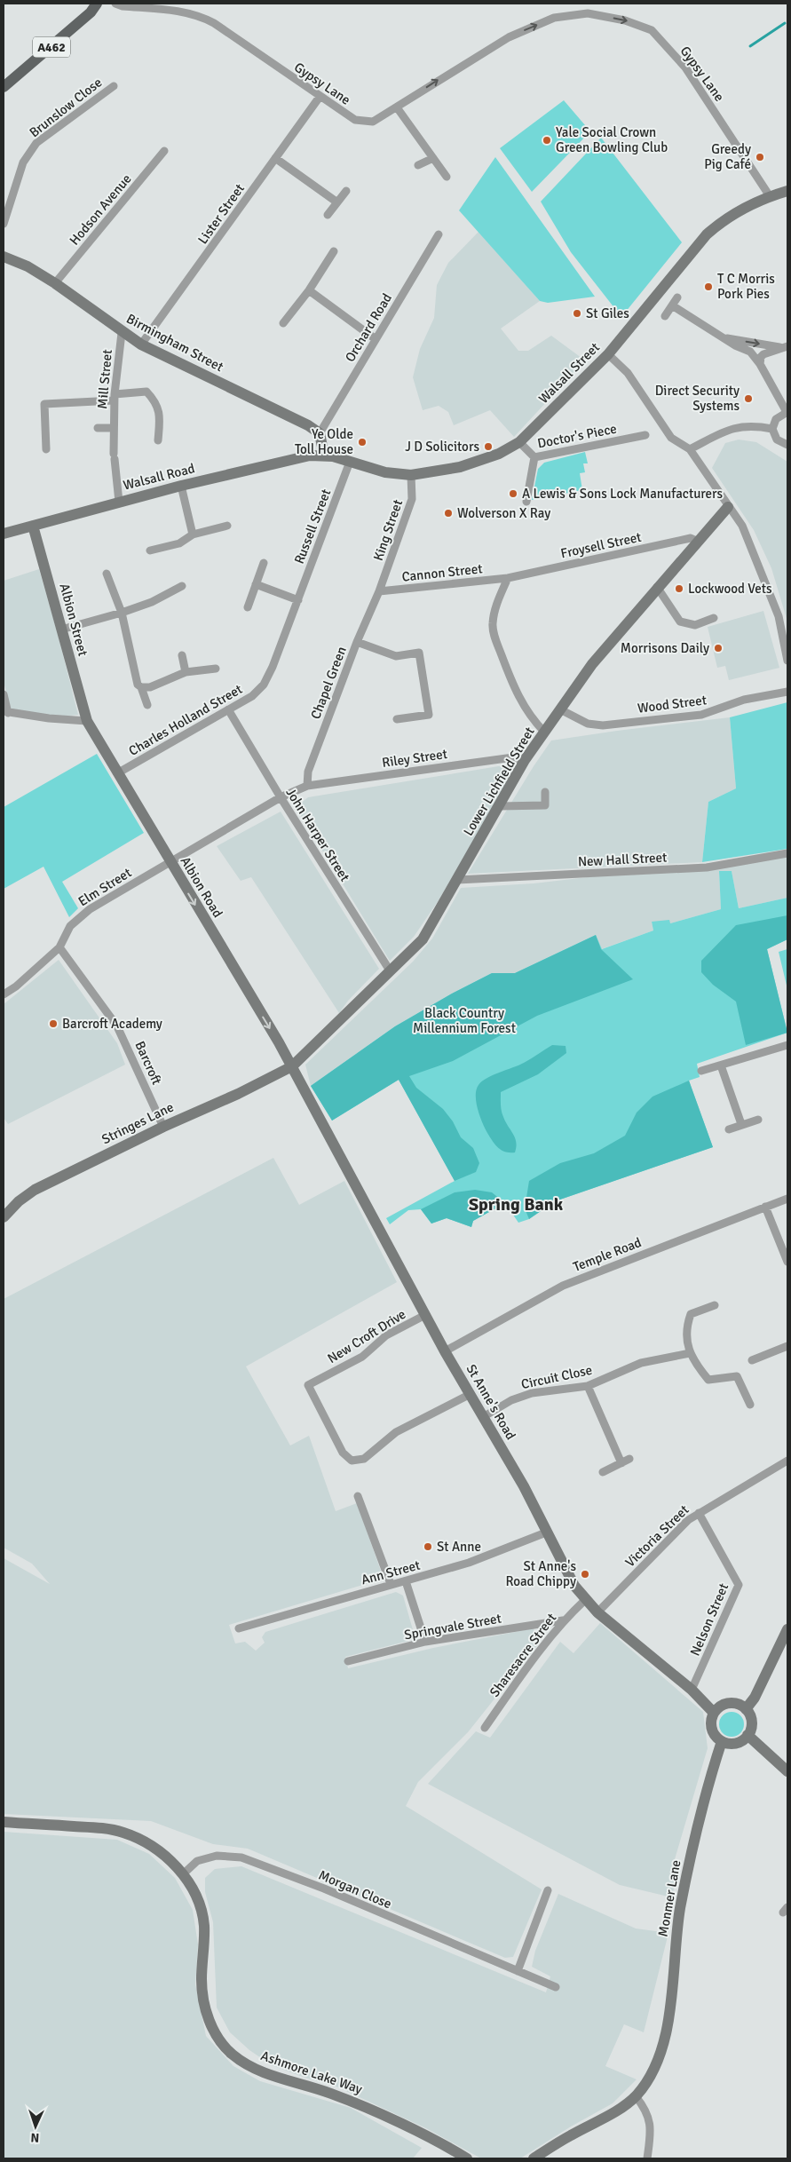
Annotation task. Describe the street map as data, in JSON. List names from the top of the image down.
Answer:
{
  "streets": {
    "main road": ["A462"],
    "street": [
      "Gypsy Lane",
      "Brunslow Close",
      "Hodson Avenue",
      "Lister Street",
      "Orchard Road",
      "Birmingham Street",
      "Walsall Street",
      "Mill Street",
      "Doctor's Piece",
      "Walsall Road",
      "Russell Street",
      "King Street",
      "Froysell Street",
      "Cannon Street",
      "Albion Street",
      "Chapel Green",
      "Wood Street",
      "Charles Holland Street",
      "Riley Street",
      "Lower Lichfield Street",
      "John Harper Street",
      "New Hall Street",
      "Elm Street",
      "Albion Road",
      "Barcroft",
      "Stringes Lane",
      "Temple Road",
      "New Croft Drive",
      "Circuit Close",
      "St Anne's Road",
      "Victoria Street",
      "Ann Street",
      "Nelson Street",
      "Springvale Street",
      "Sharesacre Street",
      "Morgan Close",
      "Monmer Lane",
      "Ashmore Lake Way"
    ]
  },
  "crossings": [
    ["Gypsy Lane", "Lister Street"],
    ["Gypsy Lane", "Walsall Street"],
    ["Hodson Avenue", "Birmingham Street"],
    ["Lister Street", "Birmingham Street"],
    ["Orchard Road", "Birmingham Street"],
    ["Birmingham Street", "Mill Street"],
    ["Walsall Street", "Doctor's Piece"],
    ["Walsall Street", "Walsall Road"],
    ["Walsall Street", "Russell Street"],
    ["Walsall Street", "King Street"],
    ["Mill Street", "Walsall Road"],
    ["Walsall Road", "Albion Street"],
    ["Russell Street", "Charles Holland Street"],
    ["King Street", "Cannon Street"],
    ["King Street", "Chapel Green"],
    ["Froysell Street", "Cannon Street"],
    ["Froysell Street", "Lower Lichfield Street"],
    ["Cannon Street", "Chapel Green"],
    ["Albion Street", "Albion Road"],
    ["Chapel Green", "Riley Street"],
    ["Wood Street", "Lower Lichfield Street"],
    ["Charles Holland Street", "John Harper Street"],
    ["Charles Holland Street", "Albion Road"],
    ["Riley Street", "Lower Lichfield Street"],
    ["Riley Street", "John Harper Street"],
    ["Riley Street", "Elm Street"],
    ["Lower Lichfield Street", "John Harper Street"],
    ["Lower Lichfield Street", "New Hall Street"],
    ["Lower Lichfield Street", "Albion Road"],
    ["Lower Lichfield Street", "Stringes Lane"],
    ["Lower Lichfield Street", "St Anne's Road"],
    ["John Harper Street", "Elm Street"],
    ["Elm Street", "Albion Road"],
    ["Elm Street", "Barcroft"],
    ["Albion Road", "Stringes Lane"],
    ["Albion Road", "St Anne's Road"],
    ["Barcroft", "Stringes Lane"],
    ["Stringes Lane", "St Anne's Road"],
    ["Temple Road", "St Anne's Road"],
    ["New Croft Drive", "St Anne's Road"],
    ["Circuit Close", "St Anne's Road"],
    ["St Anne's Road", "Victoria Street"],
    ["St Anne's Road", "Ann Street"],
    ["St Anne's Road", "Nelson Street"],
    ["St Anne's Road", "Sharesacre Street"],
    ["St Anne's Road", "Monmer Lane"],
    ["Victoria Street", "Nelson Street"],
    ["Springvale Street", "Sharesacre Street"],
    ["Morgan Close", "Ashmore Lake Way"]
  ],
  "one_way": ["Albion Road"],
  "districts": ["Spring Bank"],
  "parks": ["Black Country Millennium Forest"],
  "places": [
    "Yale Social Crown Green Bowling Club",
    "Greedy Pig Café",
    "T C Morris Pork Pies",
    "St Giles",
    "Direct Security Systems",
    "Ye Olde Toll House",
    "J D Solicitors",
    "A Lewis & Sons Lock Manufacturers",
    "Wolverson X Ray",
    "Lockwood Vets",
    "Morrisons Daily",
    "Barcroft Academy",
    "St Anne",
    "St Anne's Road Chippy"
  ],
  "north": "bottom"
}
